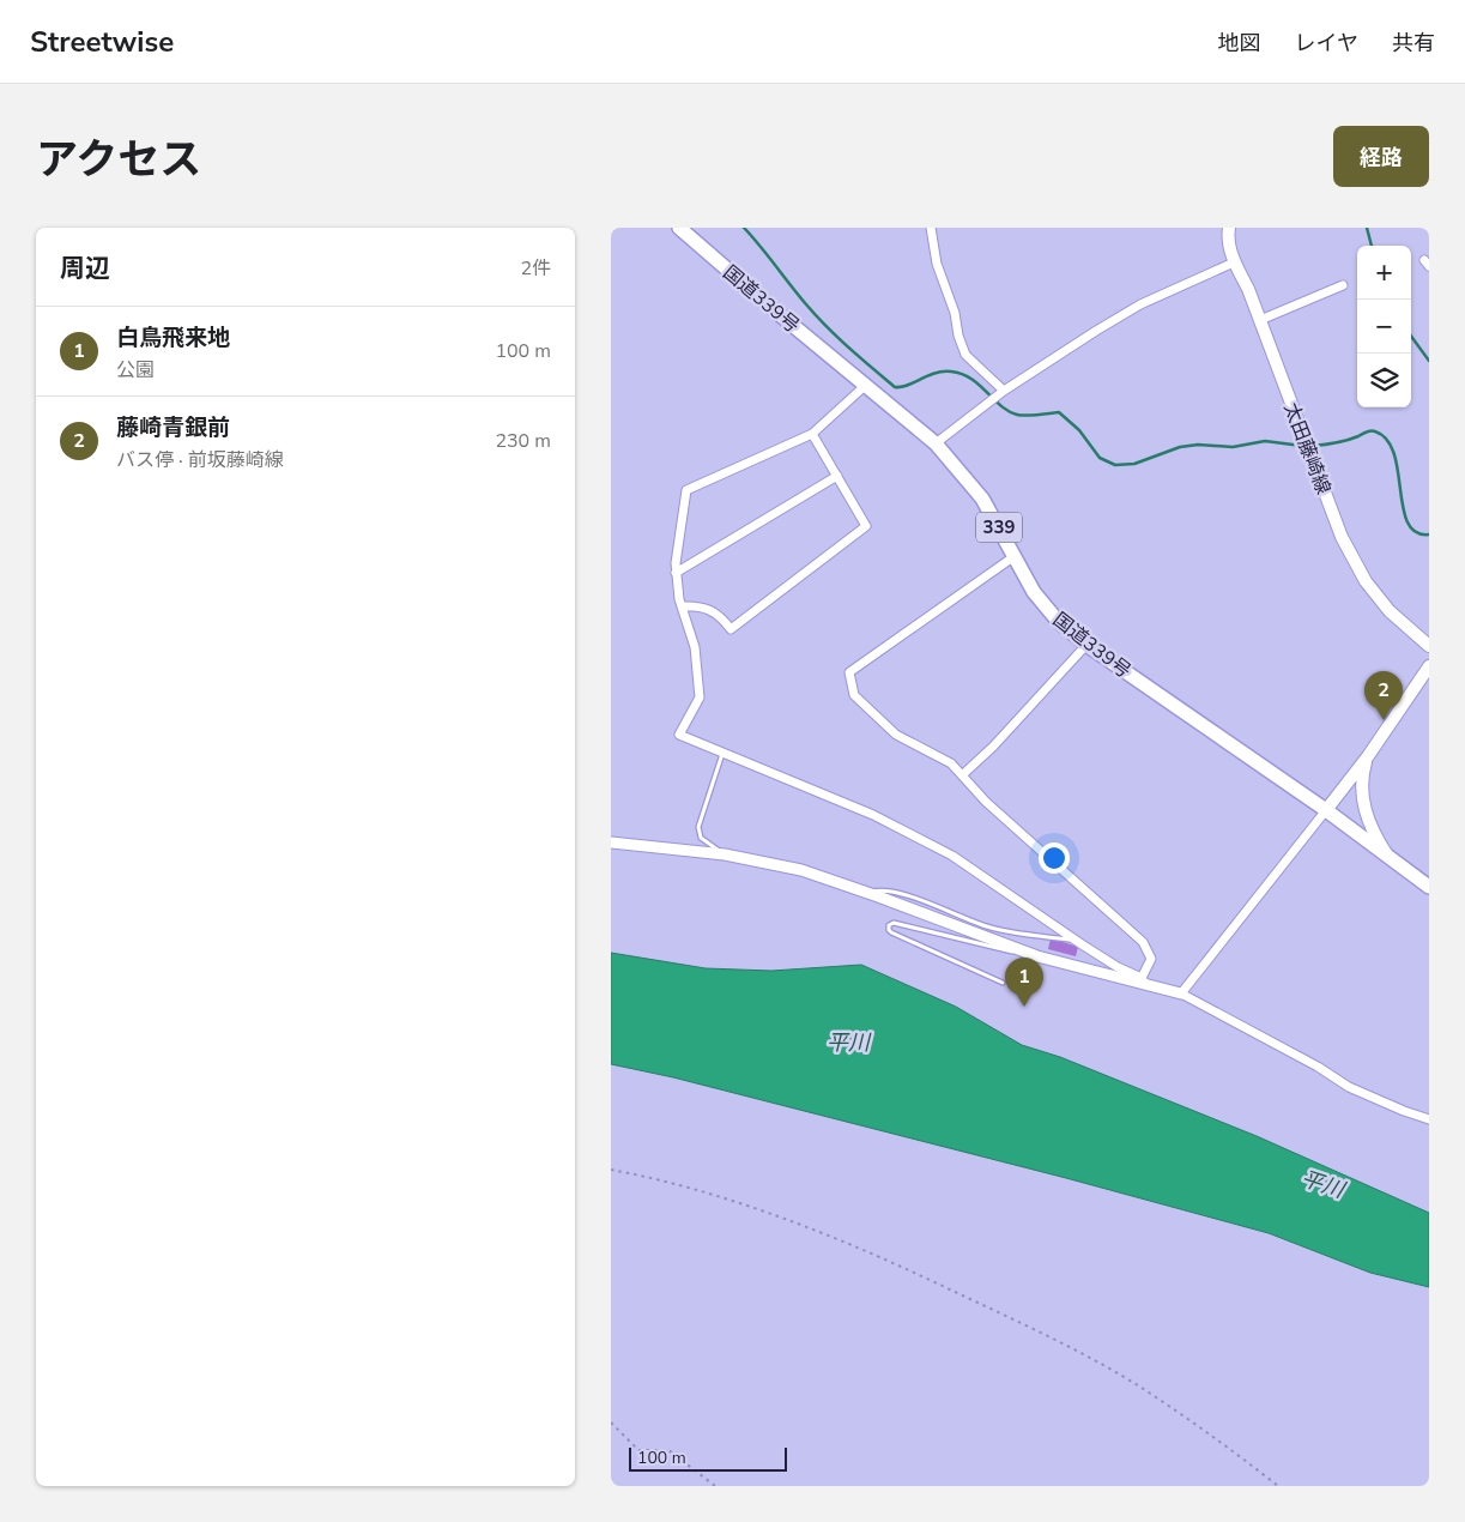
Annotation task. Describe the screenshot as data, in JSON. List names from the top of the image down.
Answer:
{
  "streets": {
    "highway": ["国道339号", "339"],
    "main road": ["太田藤崎線"]
  },
  "water": ["平川"],
  "scale_bar": "100 m",
  "page": {
    "header": "Streetwise",
    "nav": ["地図", "レイヤ", "共有"],
    "title": "アクセス",
    "buttons": "経路",
    "heading": ["周辺", "2件"],
    "map_buttons": ["+", "−"],
    "list": [
      {
        "mark": "1",
        "name": "白鳥飛来地",
        "note": "公園",
        "value": "100 m"
      },
      {
        "mark": "2",
        "name": "藤崎青銀前",
        "note": "バス停 · 前坂藤崎線",
        "value": "230 m"
      }
    ],
    "pins": ["2", "1"],
    "scale": "100 m"
  }
}
